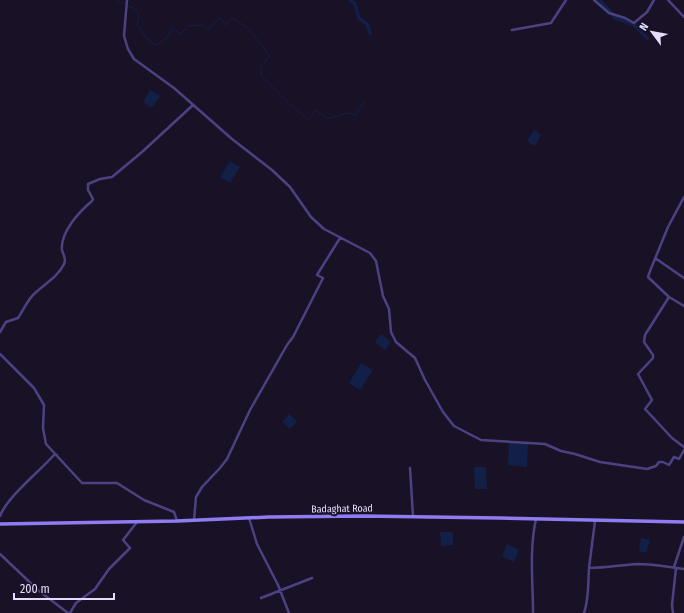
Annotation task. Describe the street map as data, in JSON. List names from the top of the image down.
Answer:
{
  "streets": {
    "main road": ["Badaghat Road"]
  },
  "scale_bar": "200 m",
  "north": "top left"
}
